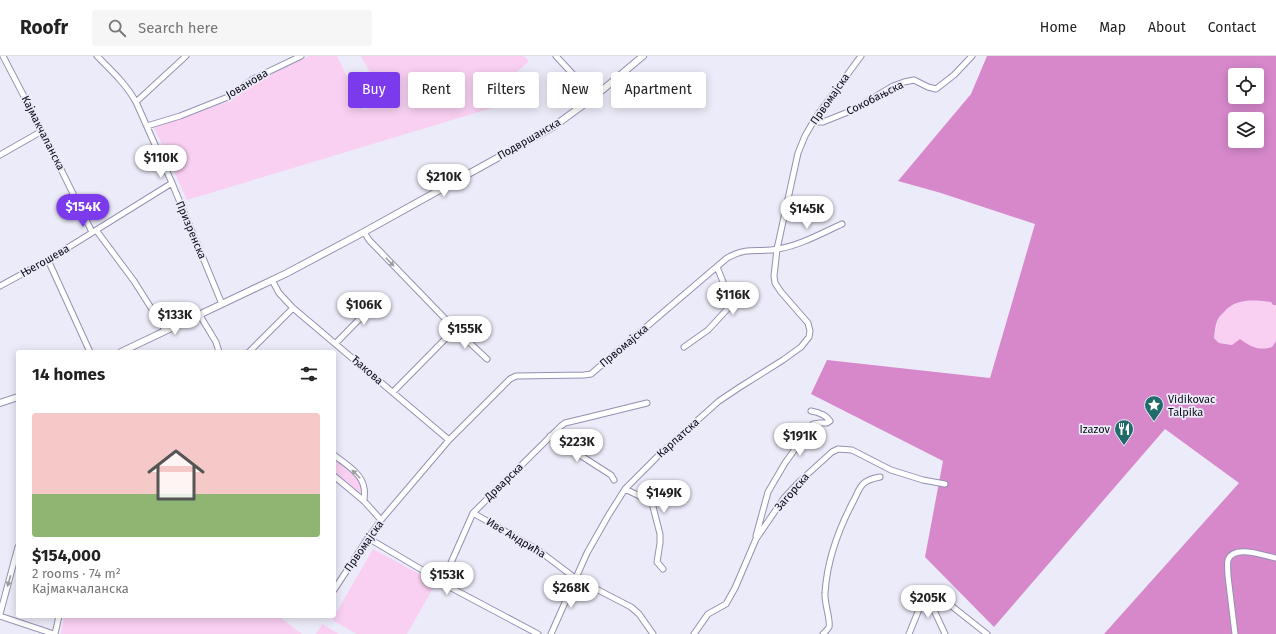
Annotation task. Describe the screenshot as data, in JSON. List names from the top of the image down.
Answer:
{
  "streets": {
    "street": [
      "Јованова",
      "Сокобањска",
      "Првомајска",
      "Кајмакчаланска",
      "Подвршанска",
      "Призренска",
      "Његошева",
      "Ђакова",
      "Карпатска",
      "Дрварска",
      "Загорска",
      "Иве Андрића"
    ]
  },
  "crossings": [
    ["Јованова", "Призренска"],
    ["Сокобањска", "Првомајска"],
    ["Првомајска", "Ђакова"],
    ["Првомајска", "Карпатска"],
    ["Кајмакчаланска", "Подвршанска"],
    ["Кајмакчаланска", "Његошева"],
    ["Подвршанска", "Призренска"],
    ["Подвршанска", "Ђакова"],
    ["Призренска", "Његошева"],
    ["Карпатска", "Иве Андрића"],
    ["Дрварска", "Иве Андрића"]
  ],
  "places": {
    "place": ["Vidikovac Talpika"],
    "restaurant": ["Izazov"]
  },
  "page": {
    "header": "Roofr",
    "search": "Search here",
    "nav": [
      "Home",
      "Map",
      "About",
      "Contact"
    ],
    "chip": [
      "Buy",
      "Rent",
      "Filters",
      "New",
      "Apartment"
    ],
    "price": [
      "$110K",
      "$210K",
      "$154K",
      "$145K",
      "$116K",
      "$106K",
      "$133K",
      "$155K",
      "$191K",
      "$223K",
      "$149K",
      "$153K",
      "$268K",
      "$205K"
    ],
    "heading": "14 homes",
    "list": [
      {
        "name": "$154,000",
        "note": "2 rooms · 74 m² · Кајмакчаланска"
      }
    ]
  }
}
